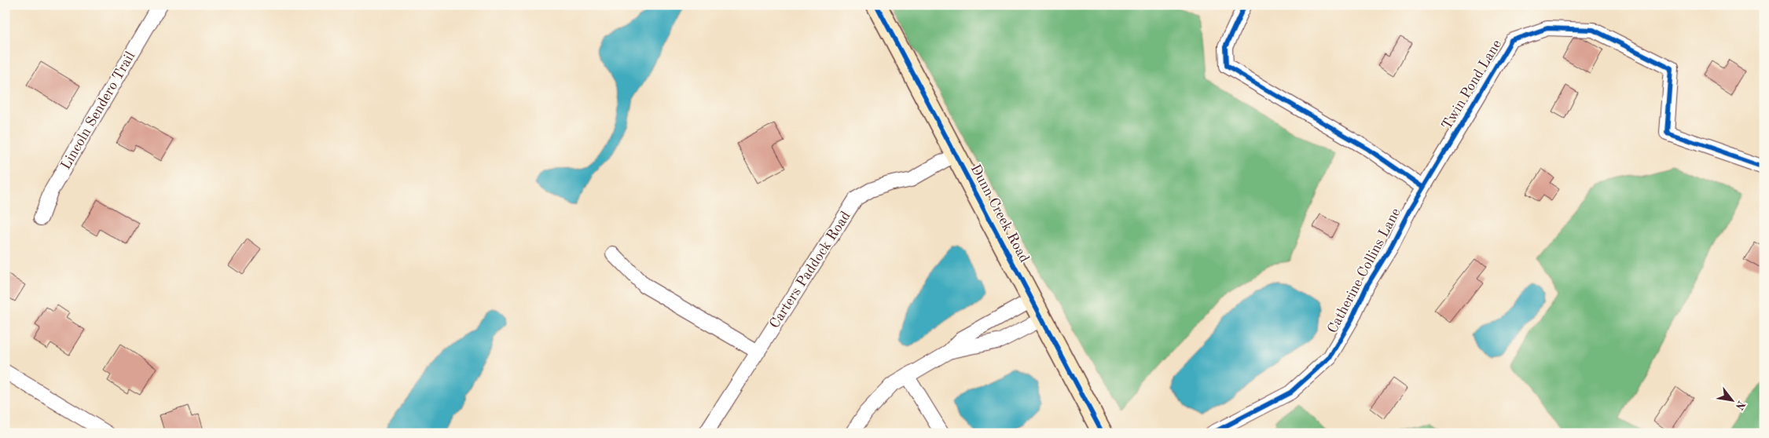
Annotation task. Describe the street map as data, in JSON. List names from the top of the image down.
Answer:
{
  "streets": {
    "street": [
      "Twin Pond Lane",
      "Lincoln Sendero Trail",
      "Dunn Creek Road",
      "Carters Paddock Road",
      "Catherine Collins Lane"
    ]
  },
  "crossings": [
    ["Twin Pond Lane", "Catherine Collins Lane"],
    ["Dunn Creek Road", "Carters Paddock Road"]
  ],
  "north": "bottom right"
}
